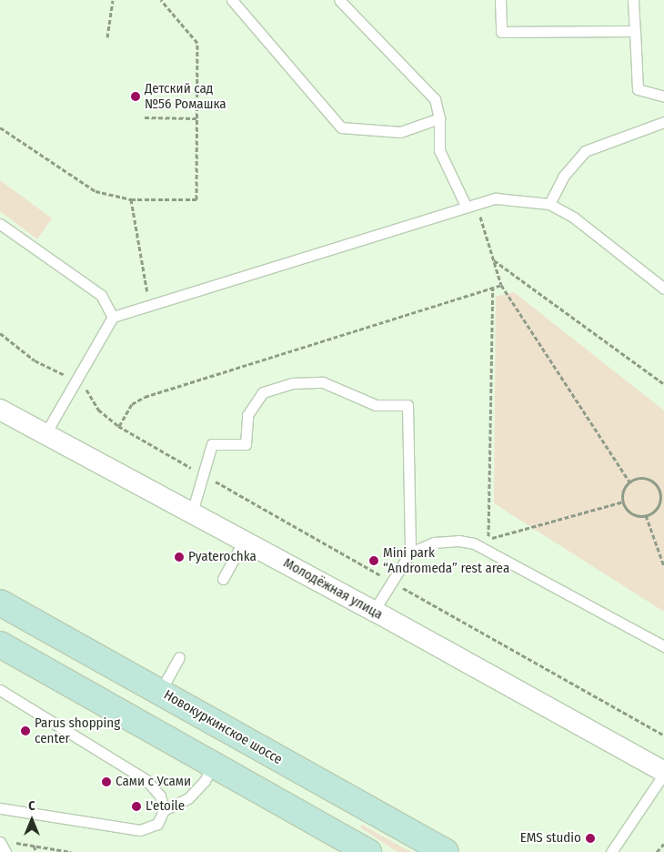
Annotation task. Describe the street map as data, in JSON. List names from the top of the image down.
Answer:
{
  "streets": {
    "main road": ["Новокуркинское шоссе"],
    "street": ["Молодёжная улица"]
  },
  "places": [
    "Детский сад №56 Ромашка",
    "Pyaterochka",
    "Mini park “Andromeda” rest area",
    "Parus shopping center",
    "Сами с Усами",
    "L'etoile",
    "EMS studio"
  ],
  "north": "top"
}
